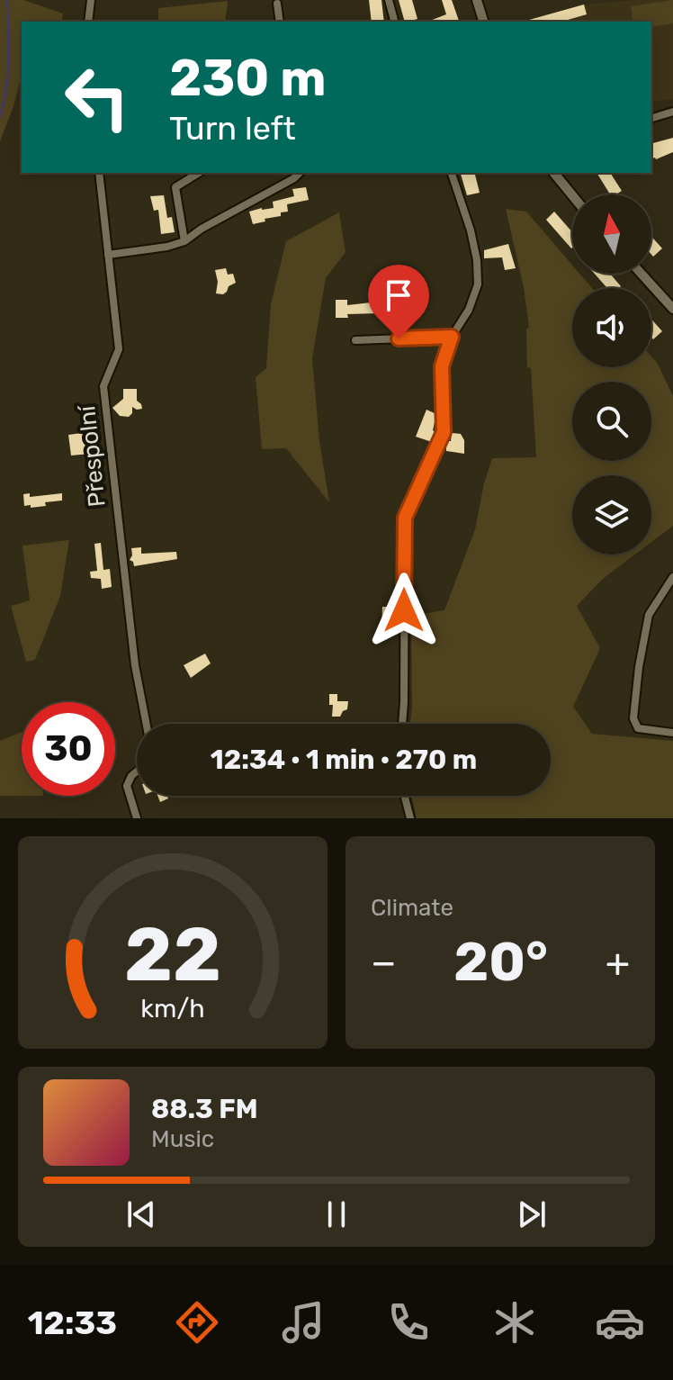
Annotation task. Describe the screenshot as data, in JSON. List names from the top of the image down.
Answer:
{
  "streets": {
    "street": ["Přespolní"]
  },
  "north": "top",
  "page": {
    "turn": ["230 m", "Turn left"],
    "limit": "30",
    "trip": "12:34 · 1 min · 270 m",
    "tile": "Climate",
    "heat": ["−", "20°", "+"],
    "song": ["88.3 FM", "Music"],
    "tabs": "12:33",
    "gauge": ["22", "km/h"]
  }
}
